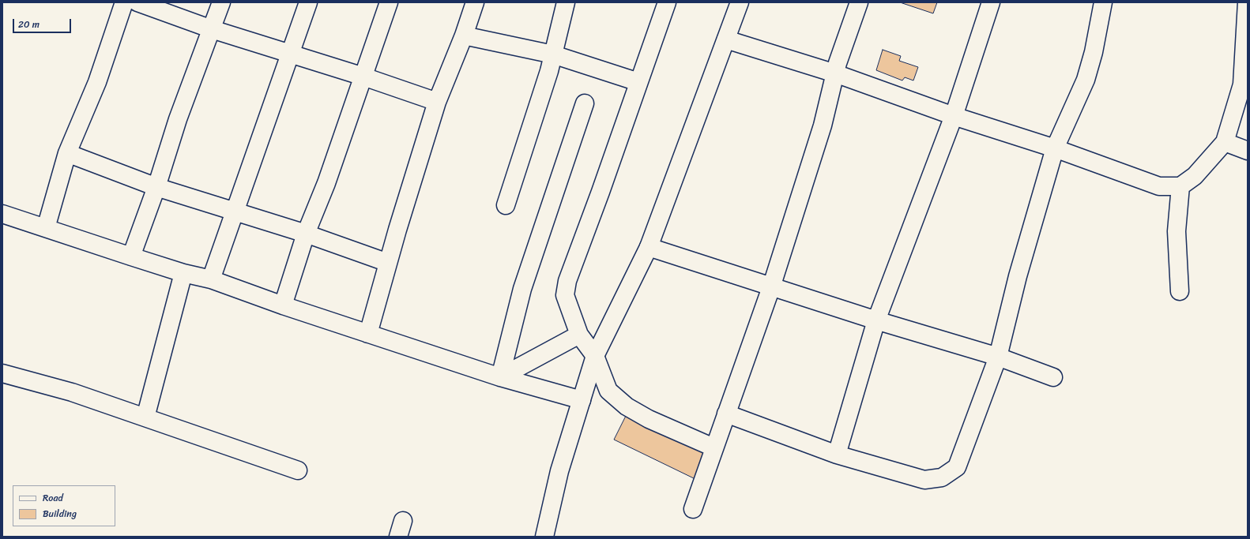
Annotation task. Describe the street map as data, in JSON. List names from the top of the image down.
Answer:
{
  "legend": ["Road", "Building"],
  "scale_bar": "20 m"
}
